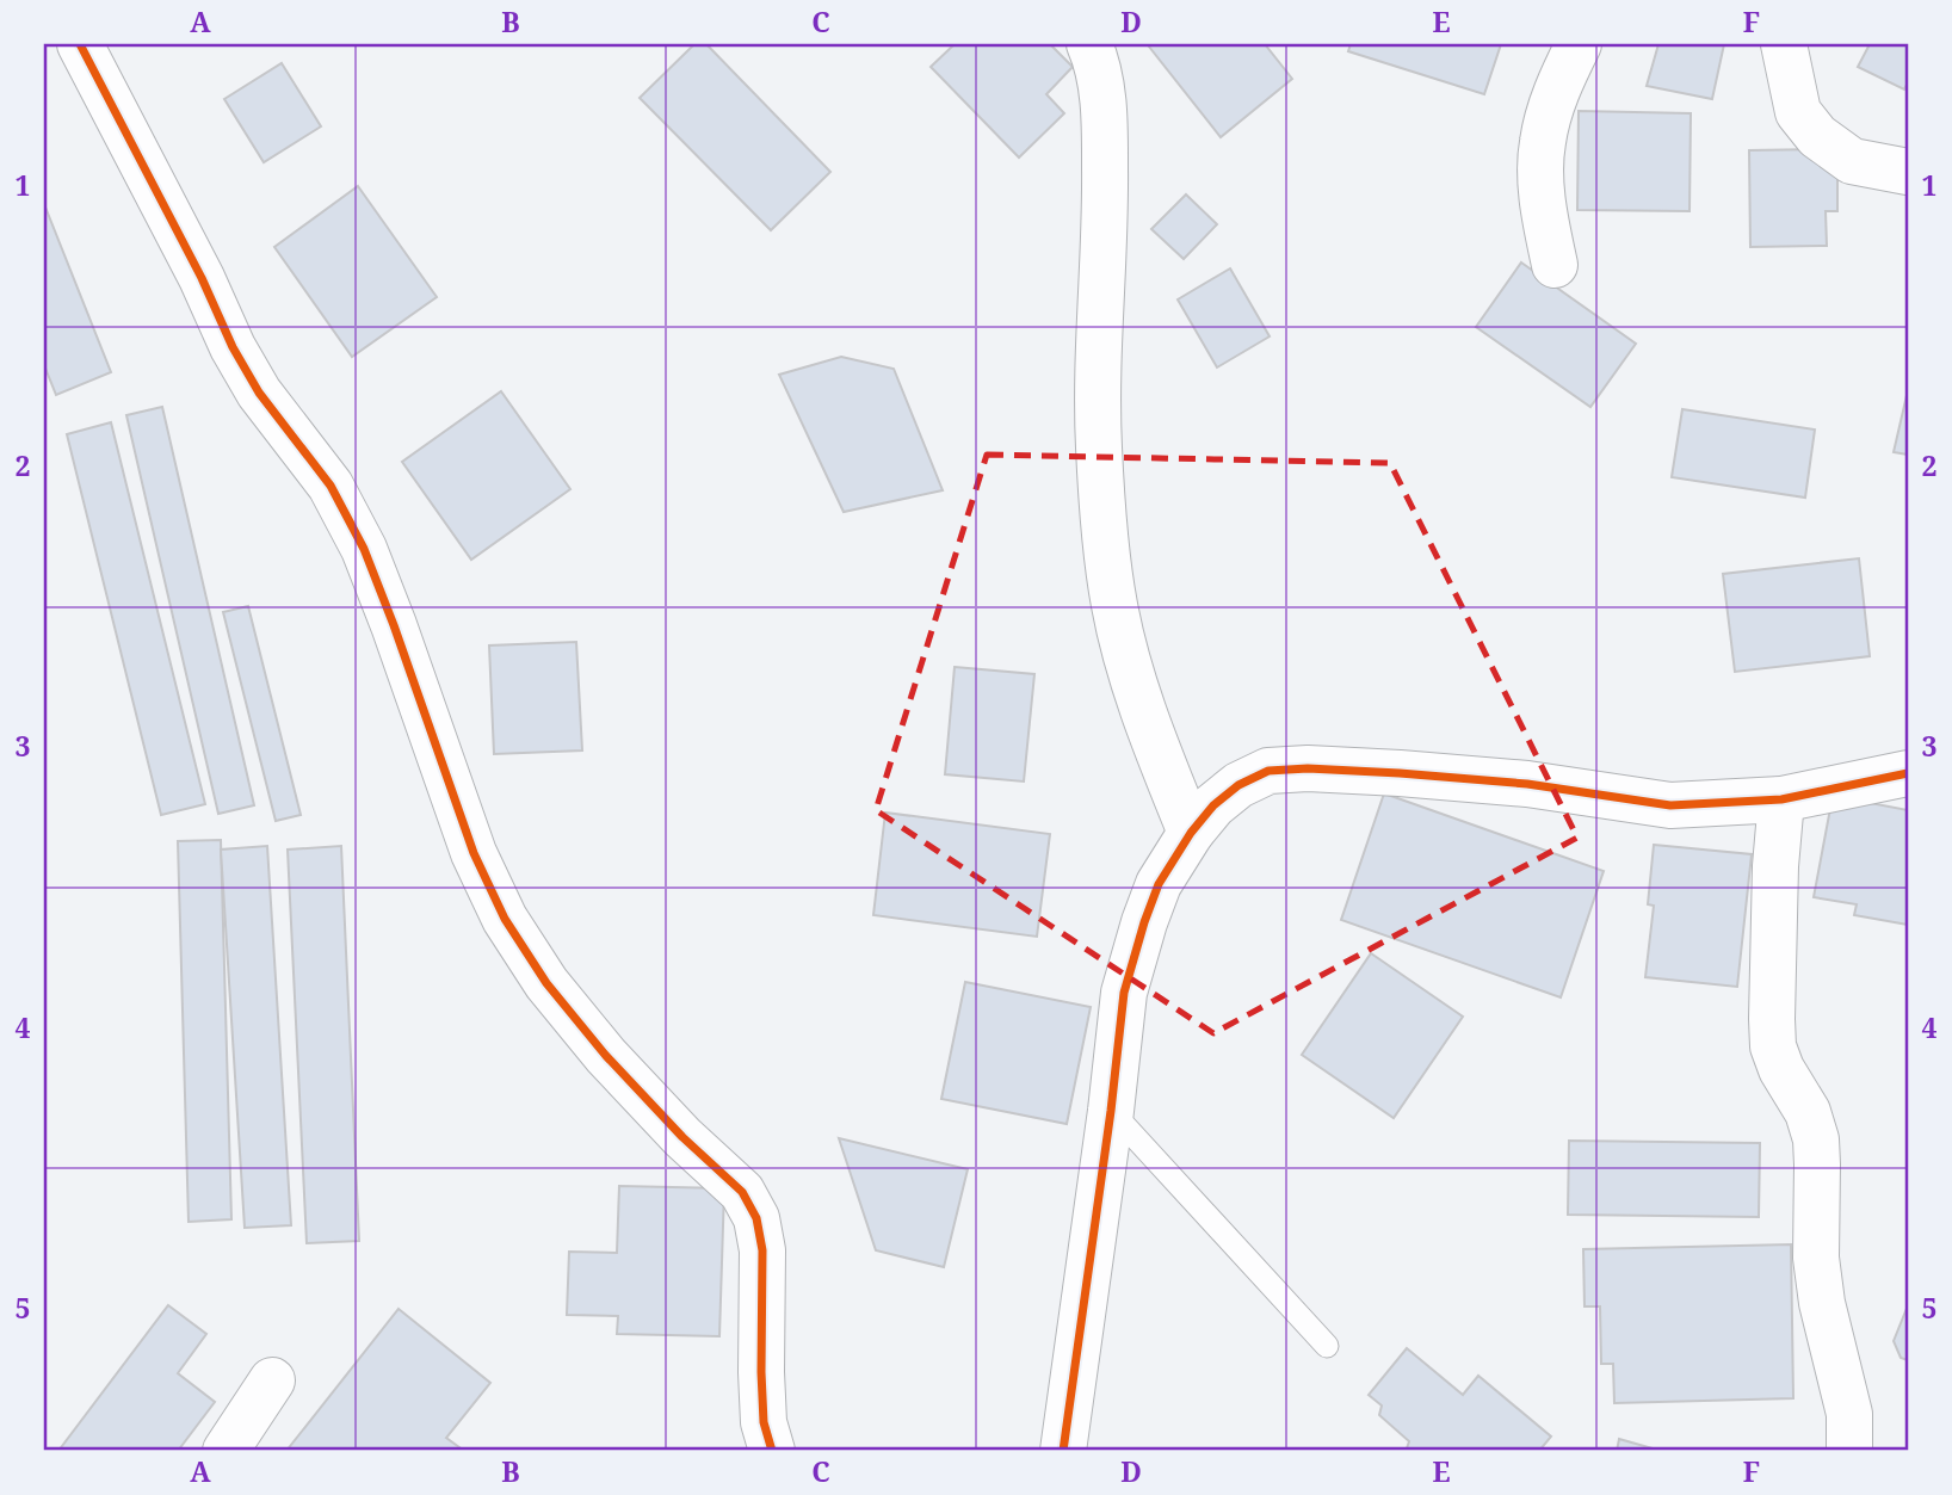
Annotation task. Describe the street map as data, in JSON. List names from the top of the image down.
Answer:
{
  "grid": {
    "columns": [
      "A",
      "B",
      "C",
      "D",
      "E",
      "F"
    ],
    "rows": [
      "1",
      "2",
      "3",
      "4",
      "5"
    ]
  }
}
